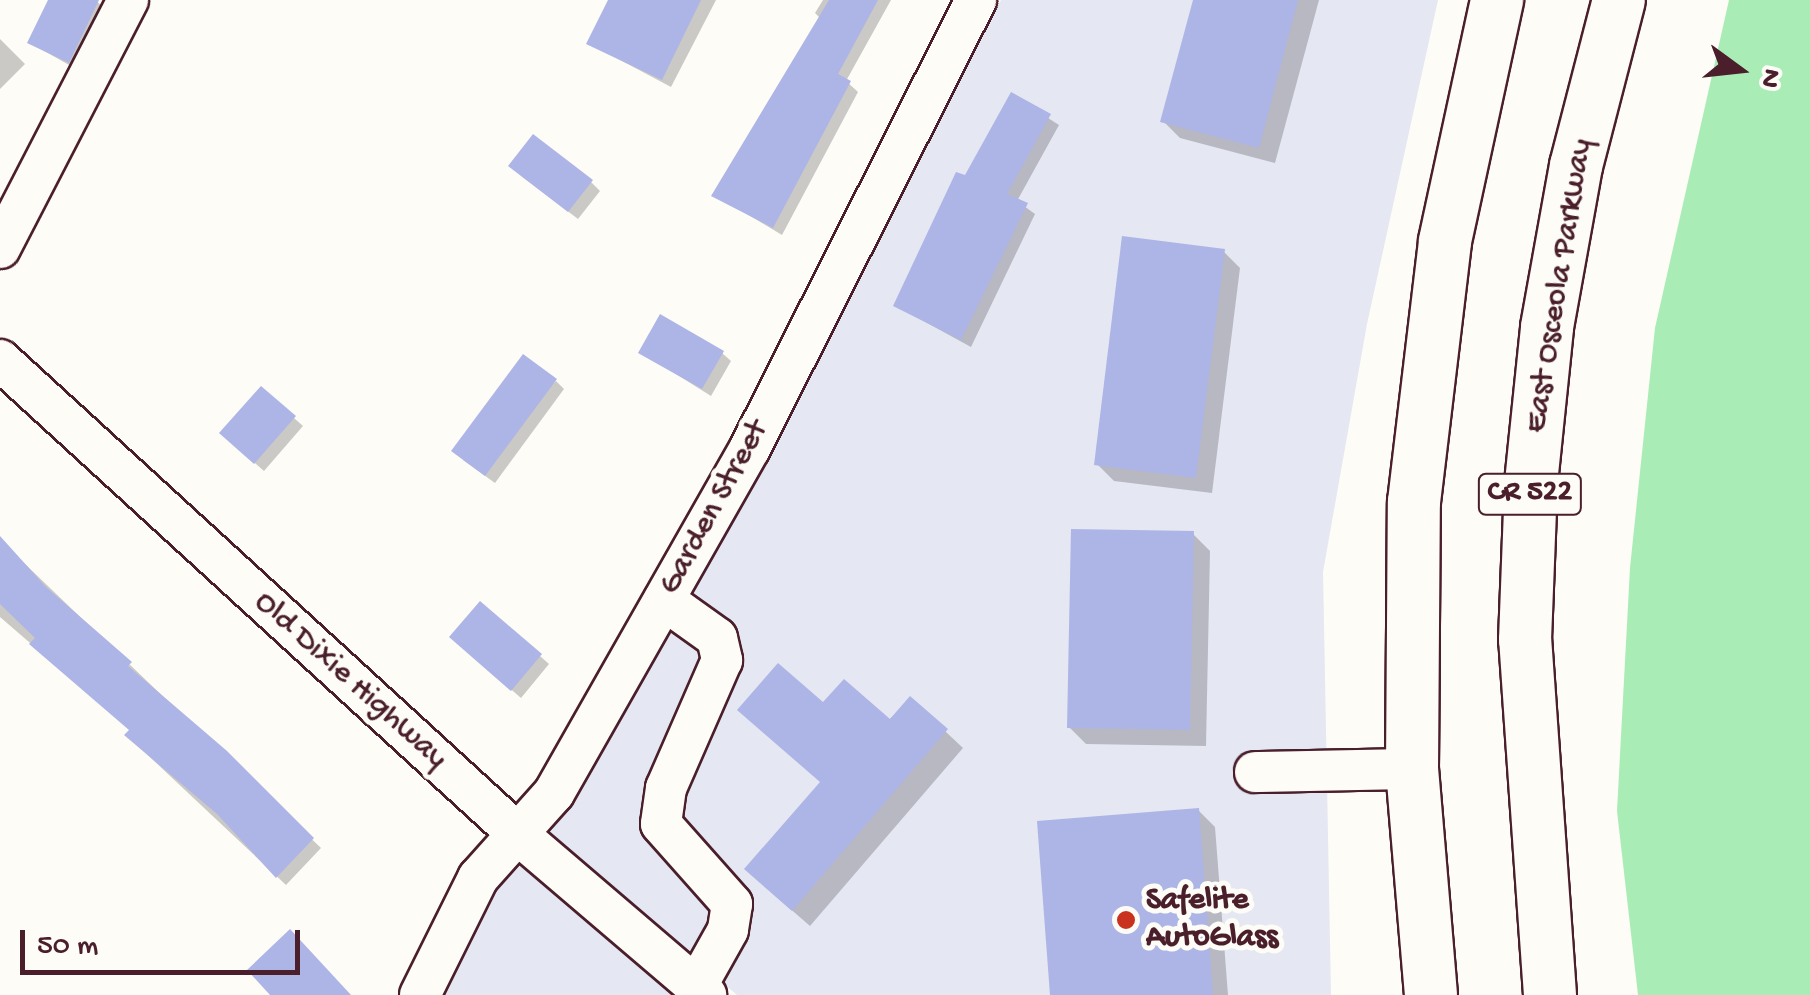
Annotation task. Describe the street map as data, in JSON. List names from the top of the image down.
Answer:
{
  "streets": {
    "main road": ["East Osceola Parkway", "CR 522"],
    "street": ["Garden Street", "Old Dixie Highway"]
  },
  "crossings": [
    ["Garden Street", "Old Dixie Highway"]
  ],
  "places": ["Safelite AutoGlass"],
  "scale_bar": "50 m",
  "north": "right"
}
